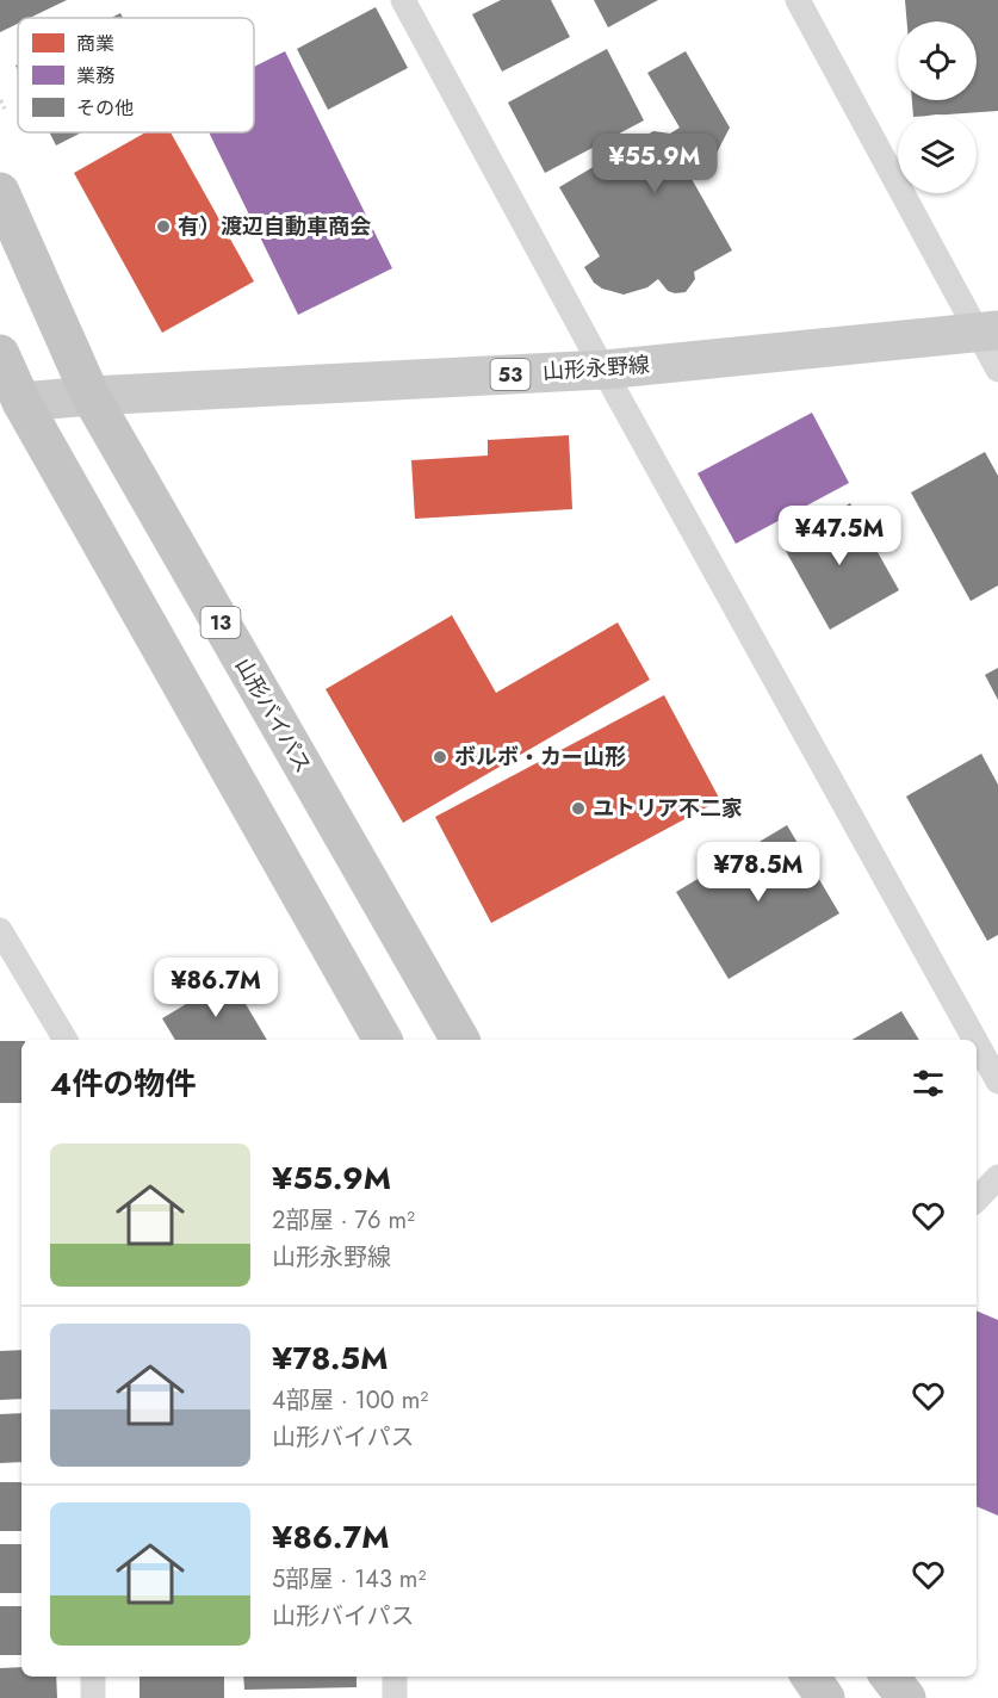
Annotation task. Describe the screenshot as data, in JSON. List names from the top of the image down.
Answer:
{
  "streets": {
    "highway": ["13", "山形バイパス"],
    "main road": ["山形永野線", "53"]
  },
  "crossings": [
    ["山形永野線", "山形バイパス"]
  ],
  "places": ["有）渡辺自動車商会", "ボルボ・カー山形", "ユトリア不二家"],
  "legend": ["商業", "業務", "その他"],
  "page": {
    "price": [
      "¥55.9M",
      "¥47.5M",
      "¥78.5M",
      "¥86.7M"
    ],
    "heading": "4件の物件",
    "list": [
      {
        "name": "¥55.9M",
        "note": "2部屋 · 76 m² · 山形永野線"
      },
      {
        "name": "¥78.5M",
        "note": "4部屋 · 100 m² · 山形バイパス"
      },
      {
        "name": "¥86.7M",
        "note": "5部屋 · 143 m² · 山形バイパス"
      }
    ]
  }
}
